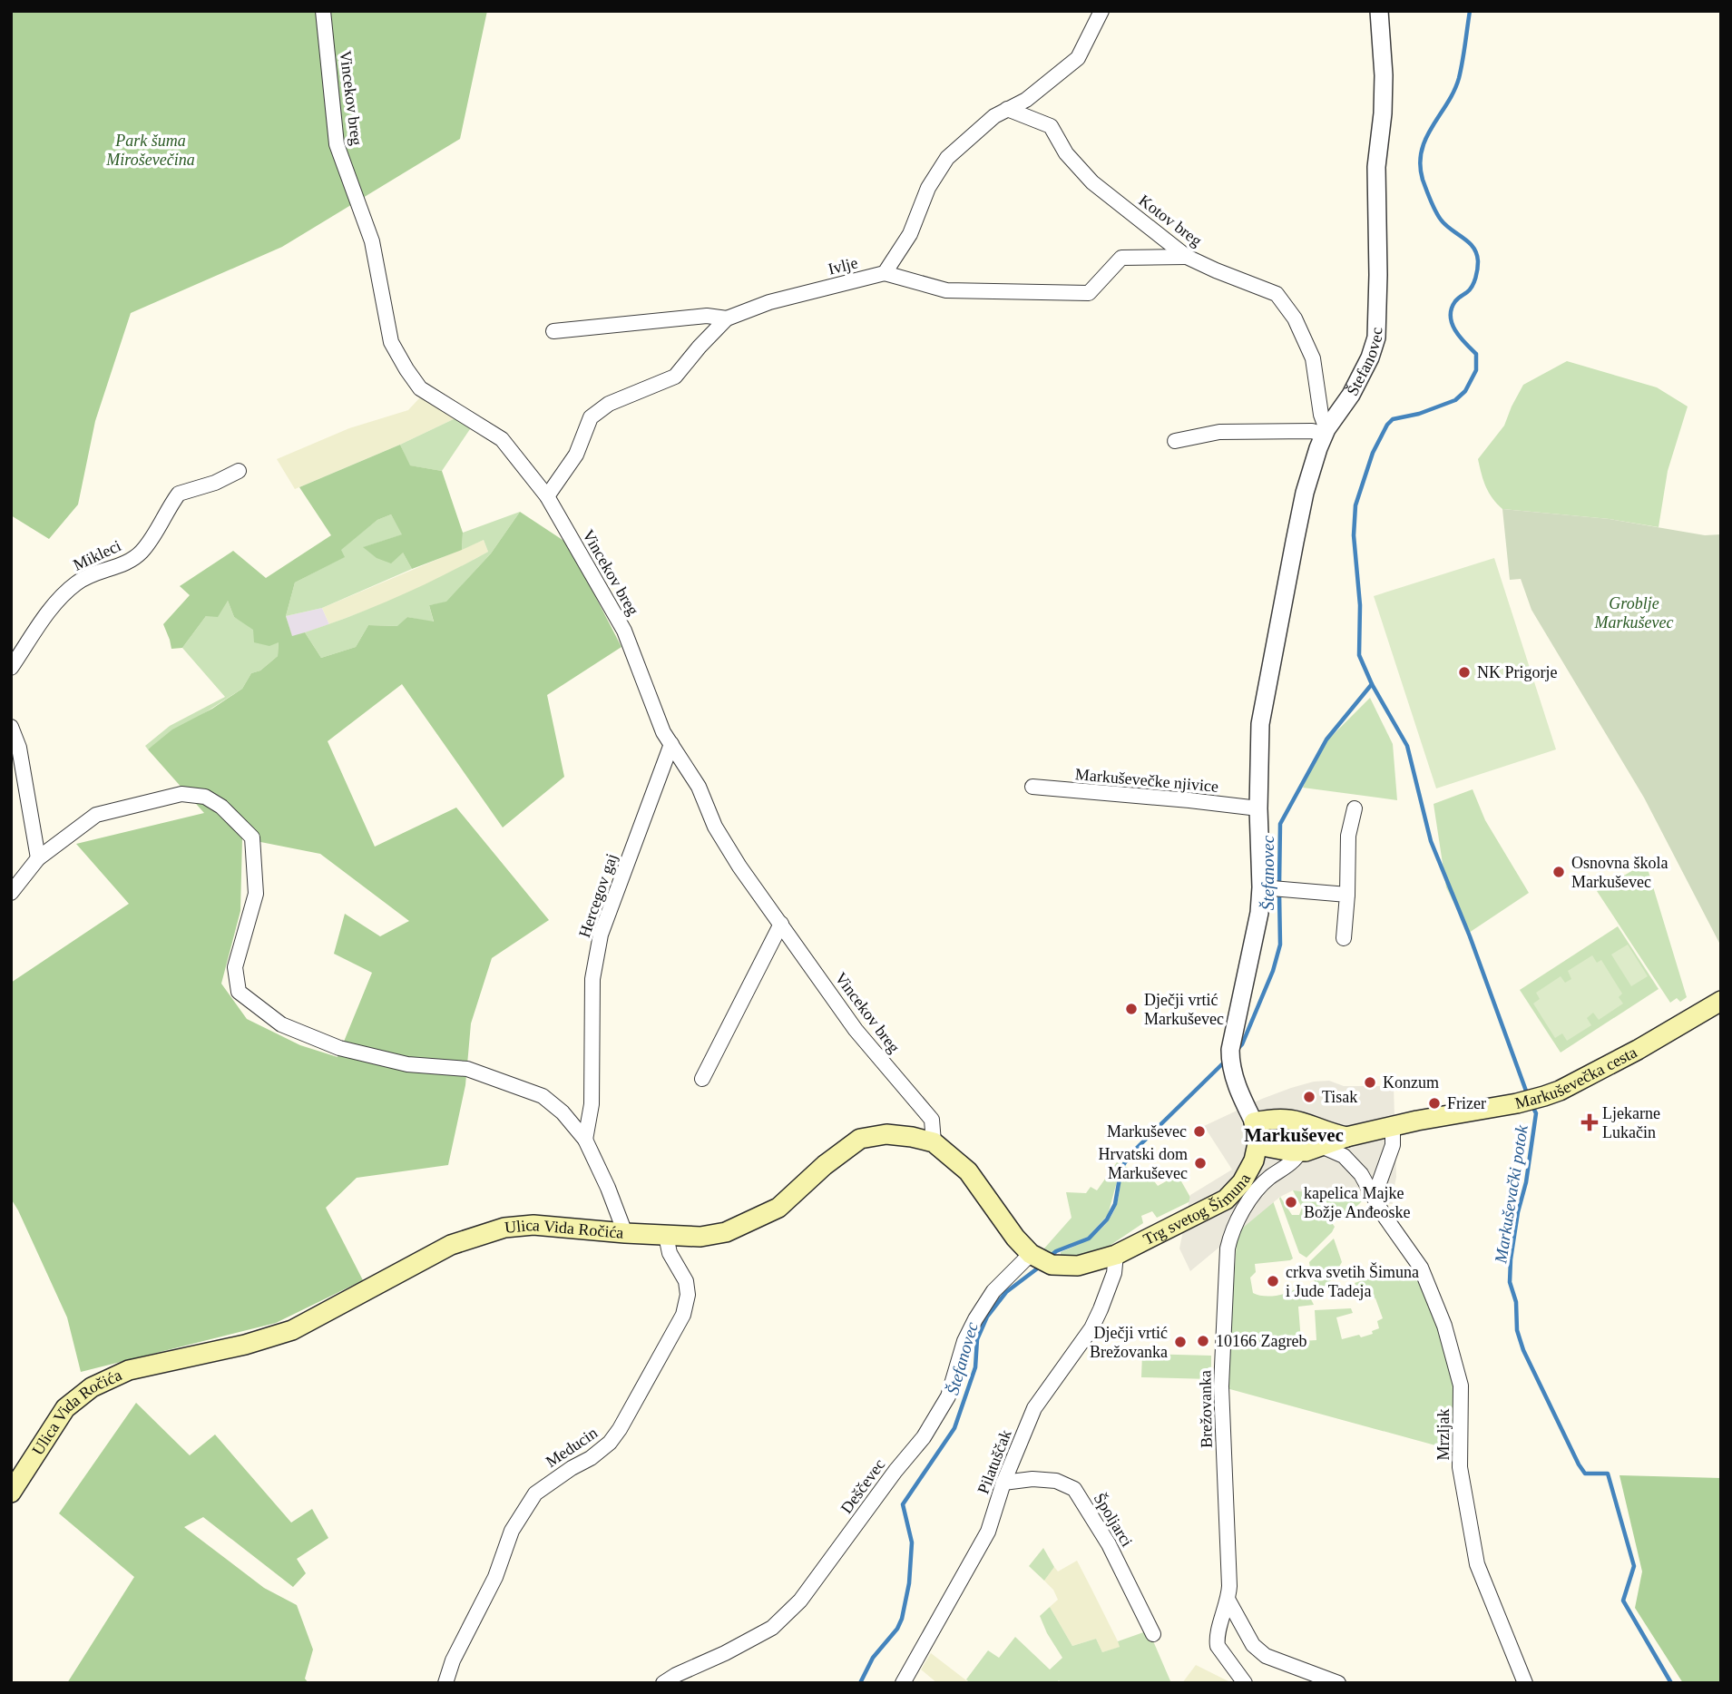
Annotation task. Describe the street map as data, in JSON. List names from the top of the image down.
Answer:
{
  "streets": {
    "main road": ["Markuševečka cesta", "Trg svetog Šimuna", "Ulica Vida Ročića"],
    "street": [
      "Vincekov breg",
      "Kotov breg",
      "Ivlje",
      "Štefanovec",
      "Mikleci",
      "Markuševečke njivice",
      "Hercegov gaj",
      "Brežovanka",
      "Mrzljak",
      "Meducin",
      "Pilatuščak",
      "Deščevec",
      "Špoljarci"
    ]
  },
  "crossings": [
    ["Vincekov breg", "Ivlje"],
    ["Vincekov breg", "Hercegov gaj"],
    ["Vincekov breg", "Ulica Vida Ročića"],
    ["Kotov breg", "Štefanovec"],
    ["Štefanovec", "Markuševečke njivice"],
    ["Štefanovec", "Trg svetog Šimuna"],
    ["Trg svetog Šimuna", "Pilatuščak"],
    ["Ulica Vida Ročića", "Meducin"],
    ["Ulica Vida Ročića", "Deščevec"],
    ["Brežovanka", "Mrzljak"],
    ["Pilatuščak", "Špoljarci"]
  ],
  "districts": ["Markuševec"],
  "water": ["Štefanovec", "Markuševački potok"],
  "parks": ["Park šuma Miroševečina", "Groblje Markuševec"],
  "places": {
    "other": [
      "NK Prigorje",
      "Osnovna škola Markuševec",
      "Dječji vrtić Markuševec",
      "Konzum",
      "Tisak",
      "Frizer",
      "Markuševec",
      "Hrvatski dom Markuševec",
      "kapelica Majke Božje Anđeoske",
      "crkva svetih Šimuna i Jude Tadeja",
      "10166 Zagreb",
      "Dječji vrtić Brežovanka"
    ],
    "health": ["Ljekarne Lukačin"]
  }
}
